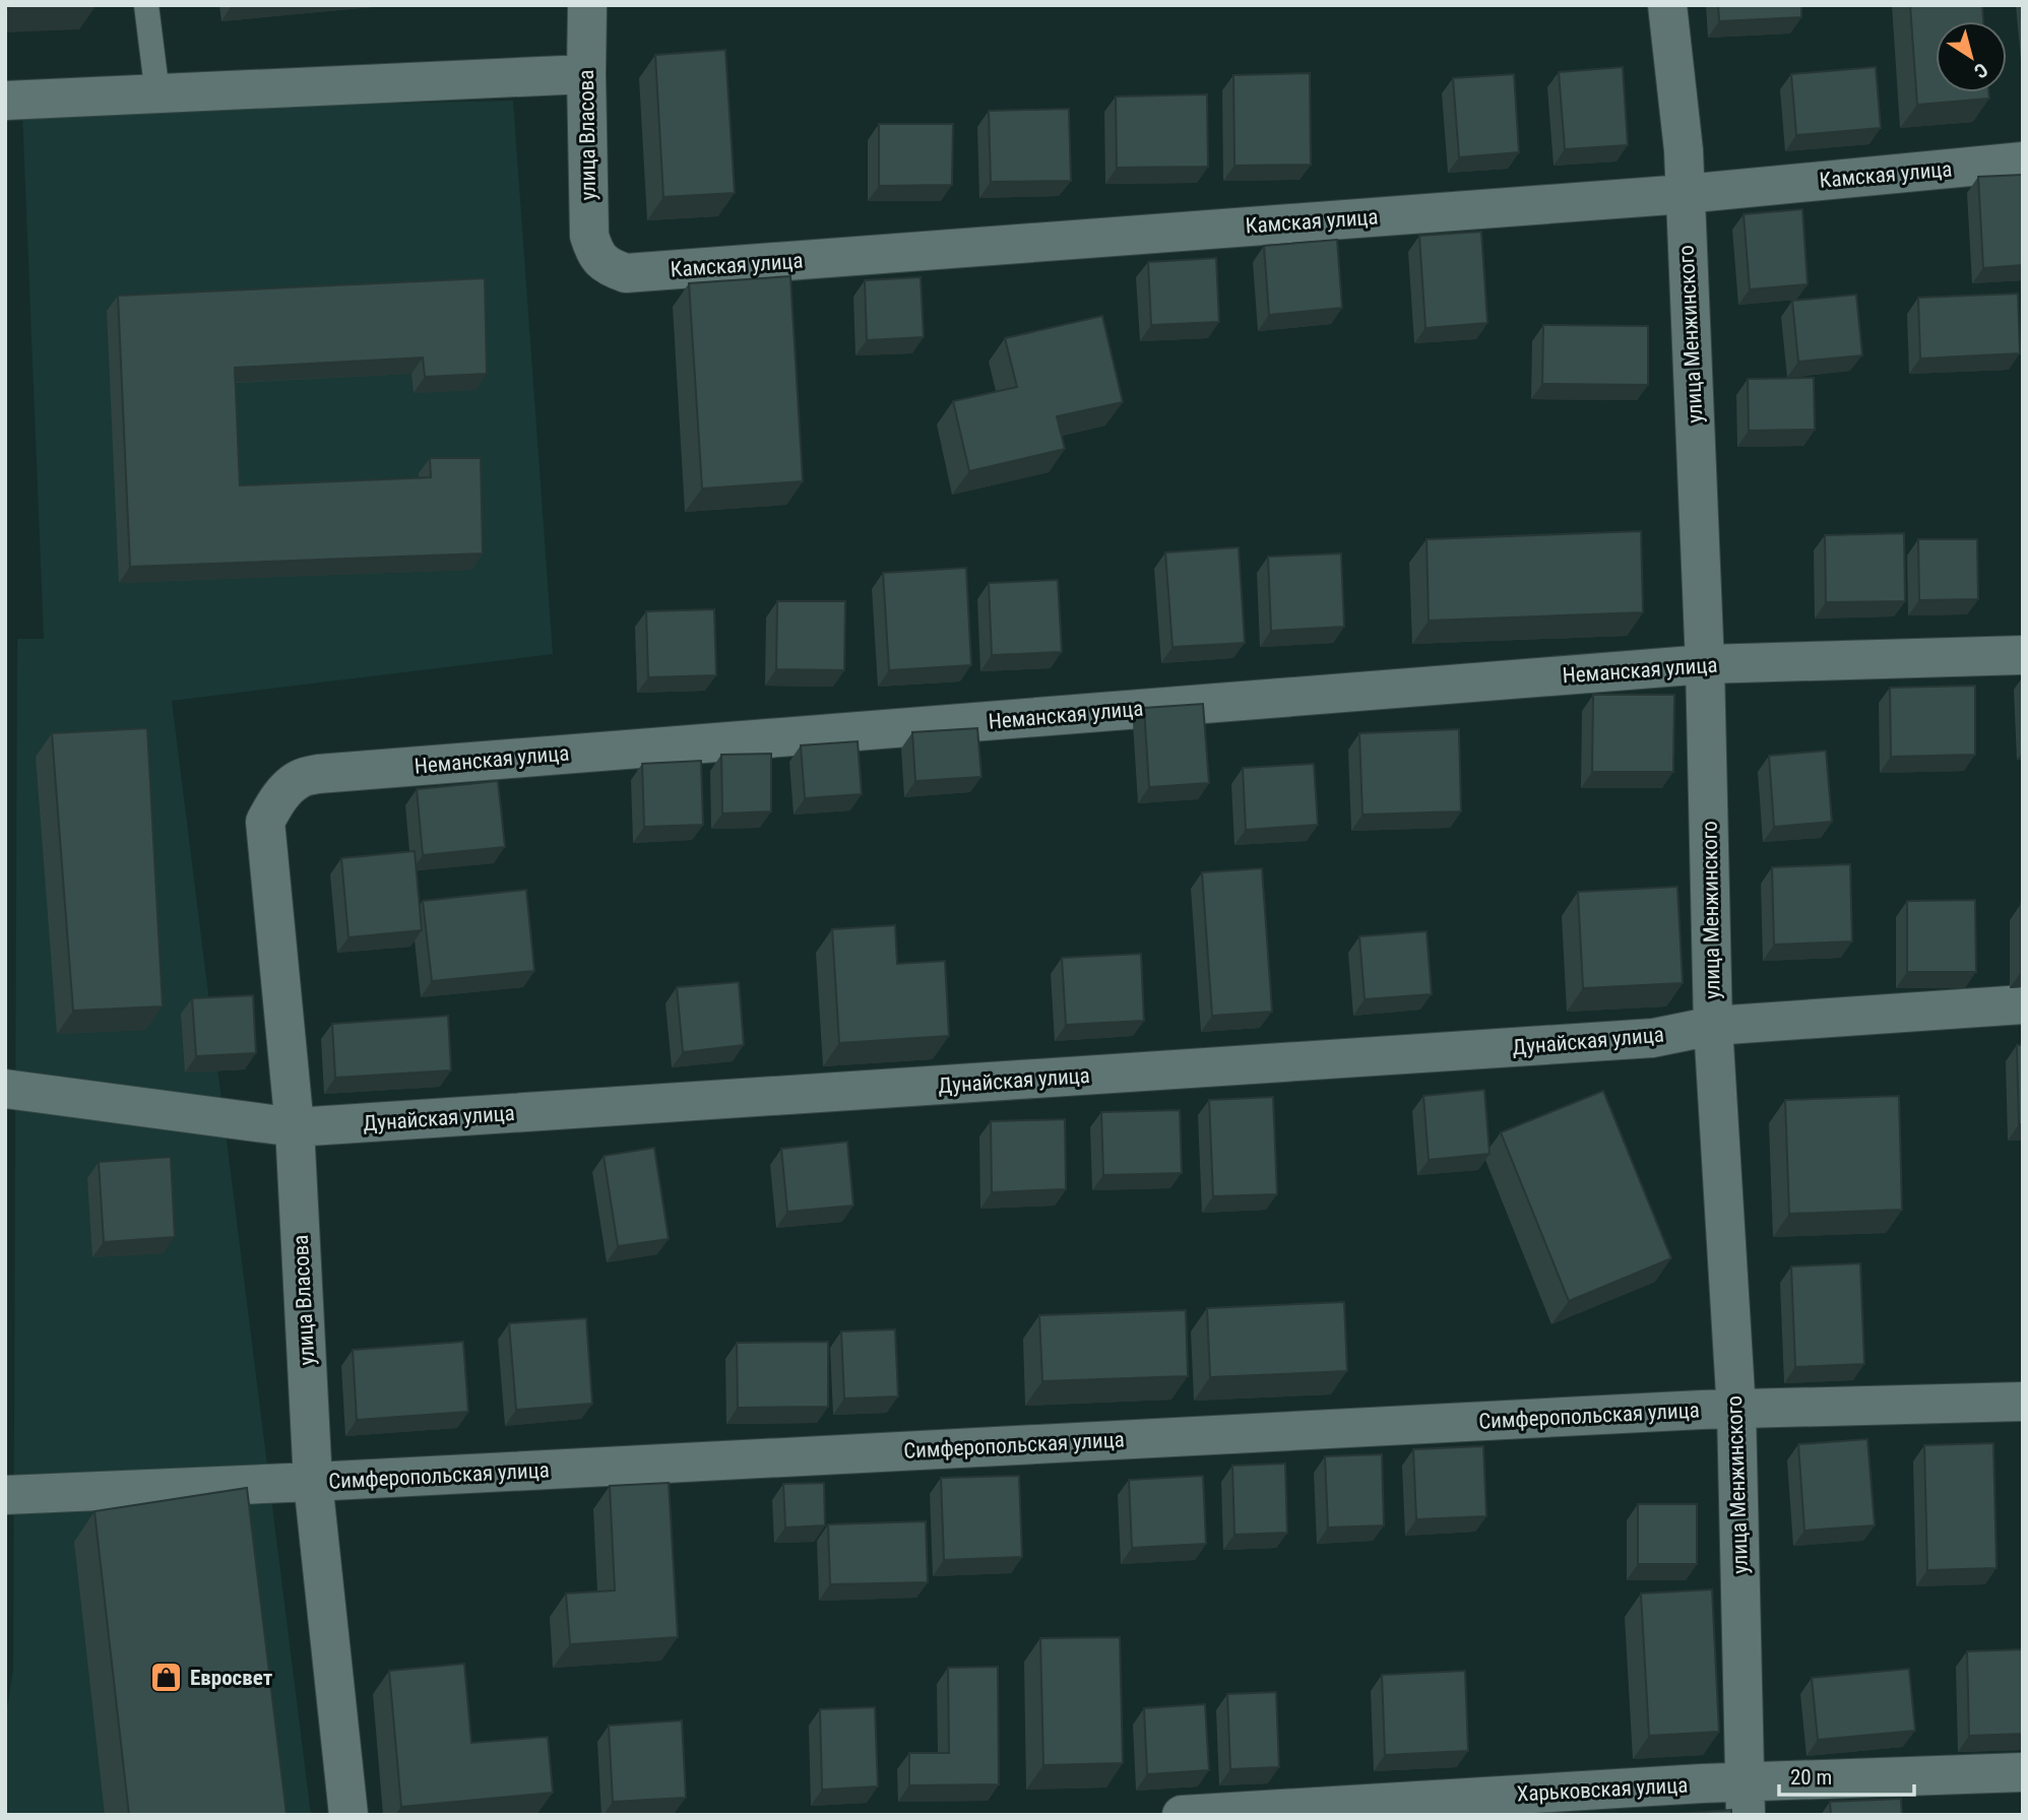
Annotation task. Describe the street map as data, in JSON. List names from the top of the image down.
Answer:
{
  "streets": {
    "street": [
      "улица Власова",
      "Камская улица",
      "улица Менжинского",
      "Неманская улица",
      "Дунайская улица",
      "Симферопольская улица",
      "Харьковская улица"
    ]
  },
  "crossings": [
    ["улица Власова", "Камская улица"],
    ["улица Власова", "Неманская улица"],
    ["улица Власова", "Дунайская улица"],
    ["улица Власова", "Симферопольская улица"],
    ["Камская улица", "улица Менжинского"],
    ["улица Менжинского", "Неманская улица"],
    ["улица Менжинского", "Дунайская улица"],
    ["улица Менжинского", "Симферопольская улица"],
    ["улица Менжинского", "Харьковская улица"]
  ],
  "places": {
    "shop": ["Евросвет"]
  },
  "scale_bar": "20 m",
  "north": "bottom right"
}
